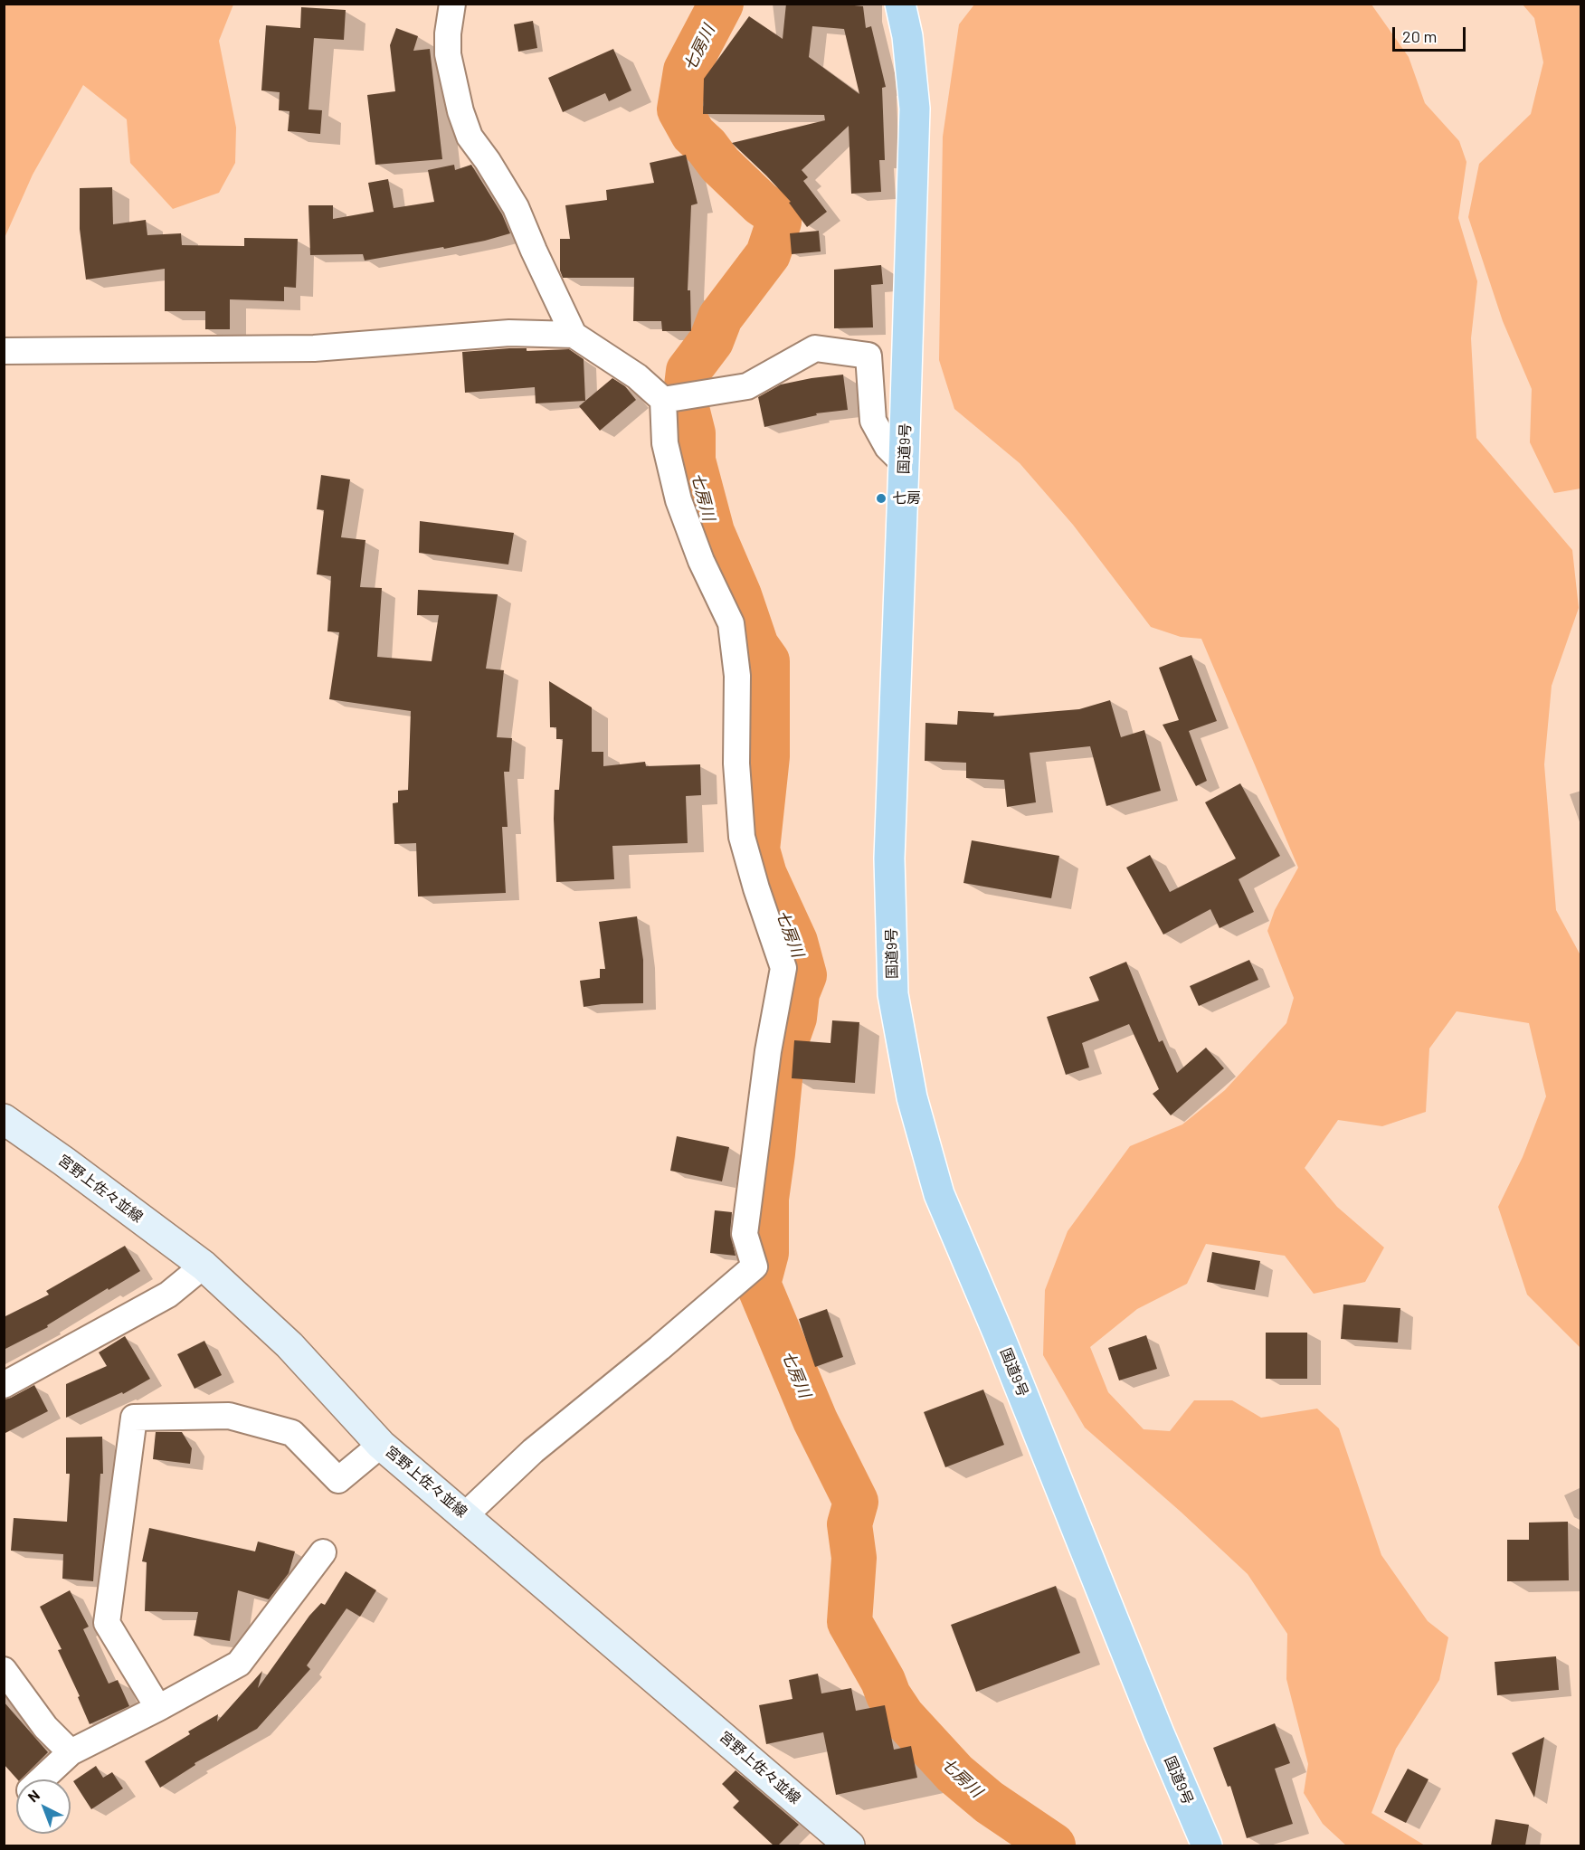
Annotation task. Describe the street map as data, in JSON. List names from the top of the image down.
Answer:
{
  "streets": {
    "highway": ["国道9号"],
    "main road": ["宮野上佐々並線"]
  },
  "water": ["七房川"],
  "places": ["七房"],
  "scale_bar": "20 m",
  "north": "top left"
}
